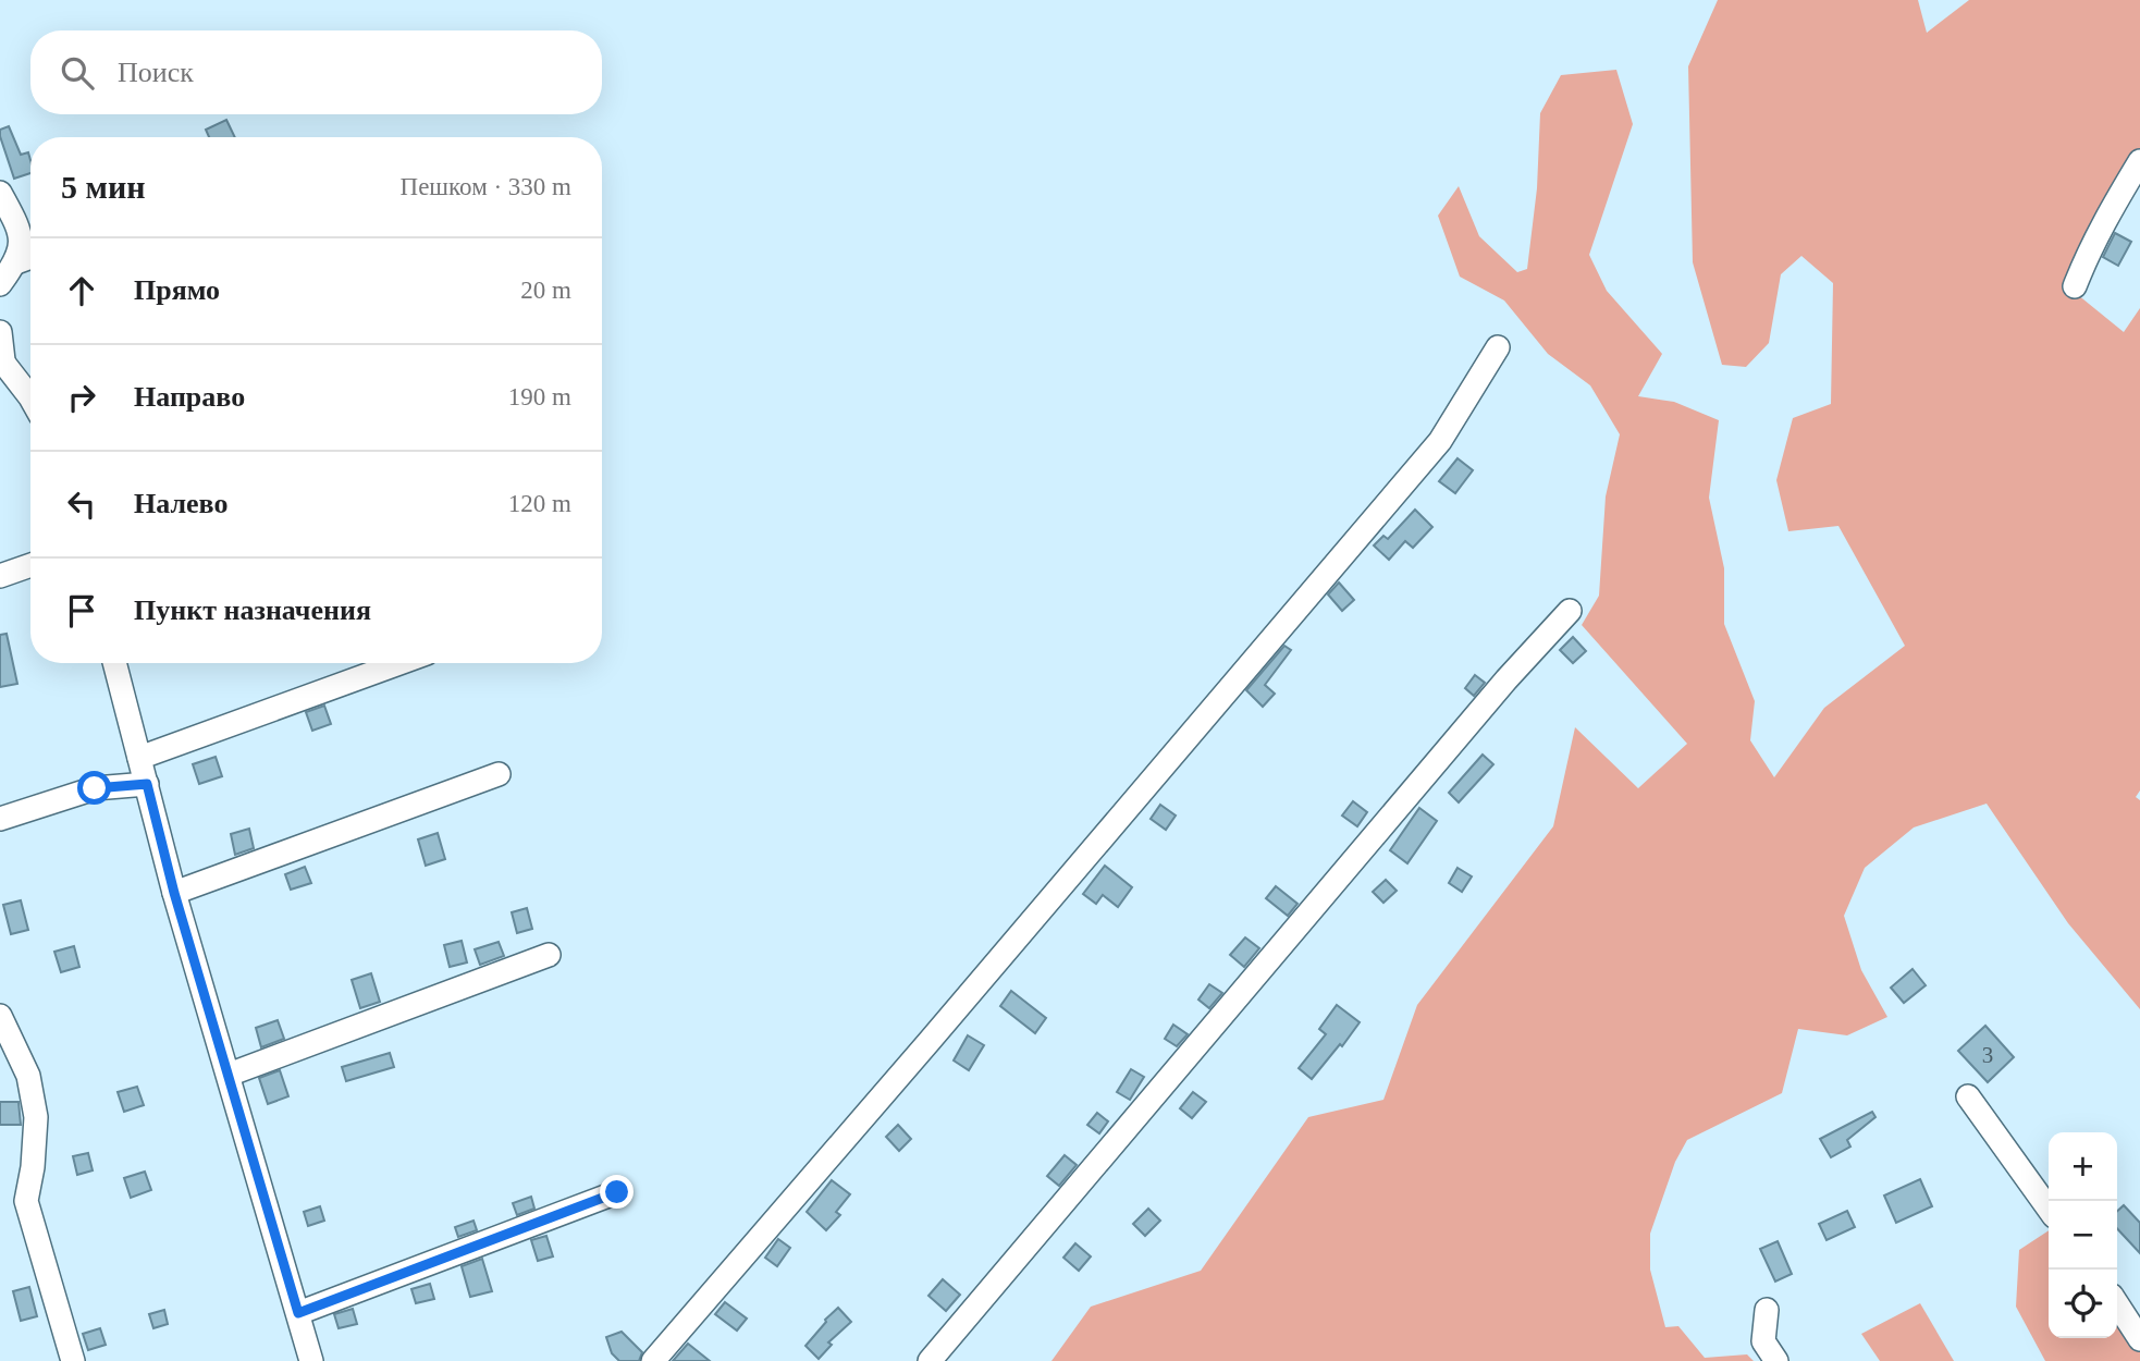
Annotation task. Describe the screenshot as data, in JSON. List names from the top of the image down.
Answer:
{
  "house_numbers": ["3"],
  "page": {
    "search": "Поиск",
    "heading": ["5 мин", "Пешком · 330 m"],
    "list": [
      ["Прямо", "20 m"],
      ["Направо", "190 m"],
      ["Налево", "120 m"],
      "Пункт назначения"
    ],
    "map_buttons": ["+", "−"]
  }
}
